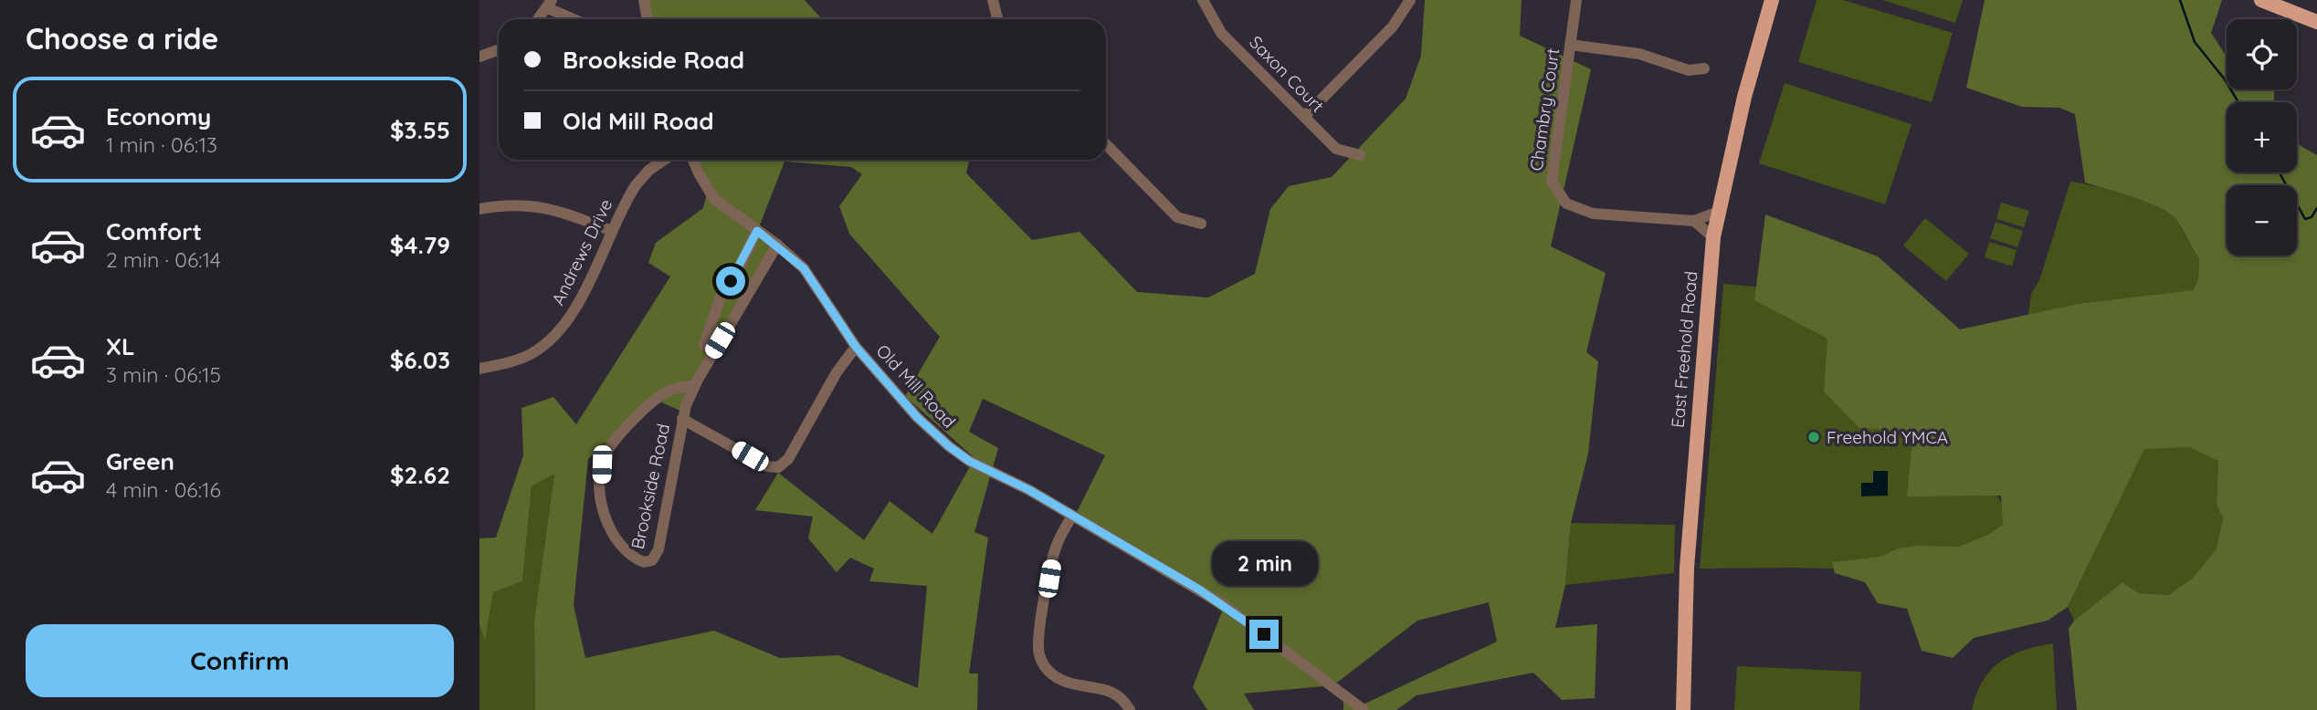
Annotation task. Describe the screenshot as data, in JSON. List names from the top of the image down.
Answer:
{
  "streets": {
    "main road": ["East Freehold Road"],
    "street": [
      "Saxon Court",
      "Chambry Court",
      "Andrews Drive",
      "Old Mill Road",
      "Brookside Road"
    ]
  },
  "crossings": [
    ["Chambry Court", "East Freehold Road"],
    ["Old Mill Road", "Brookside Road"]
  ],
  "places": ["Freehold YMCA"],
  "page": {
    "heading": "Choose a ride",
    "map_buttons": ["+", "−"],
    "banner": ["Brookside Road", "Old Mill Road"],
    "list": [
      {
        "name": "Economy",
        "note": "1 min · 06:13",
        "value": "$3.55"
      },
      {
        "name": "Comfort",
        "note": "2 min · 06:14",
        "value": "$4.79"
      },
      {
        "name": "XL",
        "note": "3 min · 06:15",
        "value": "$6.03"
      },
      {
        "name": "Green",
        "note": "4 min · 06:16",
        "value": "$2.62"
      }
    ],
    "bubble": "2 min",
    "buttons": "Confirm"
  }
}
